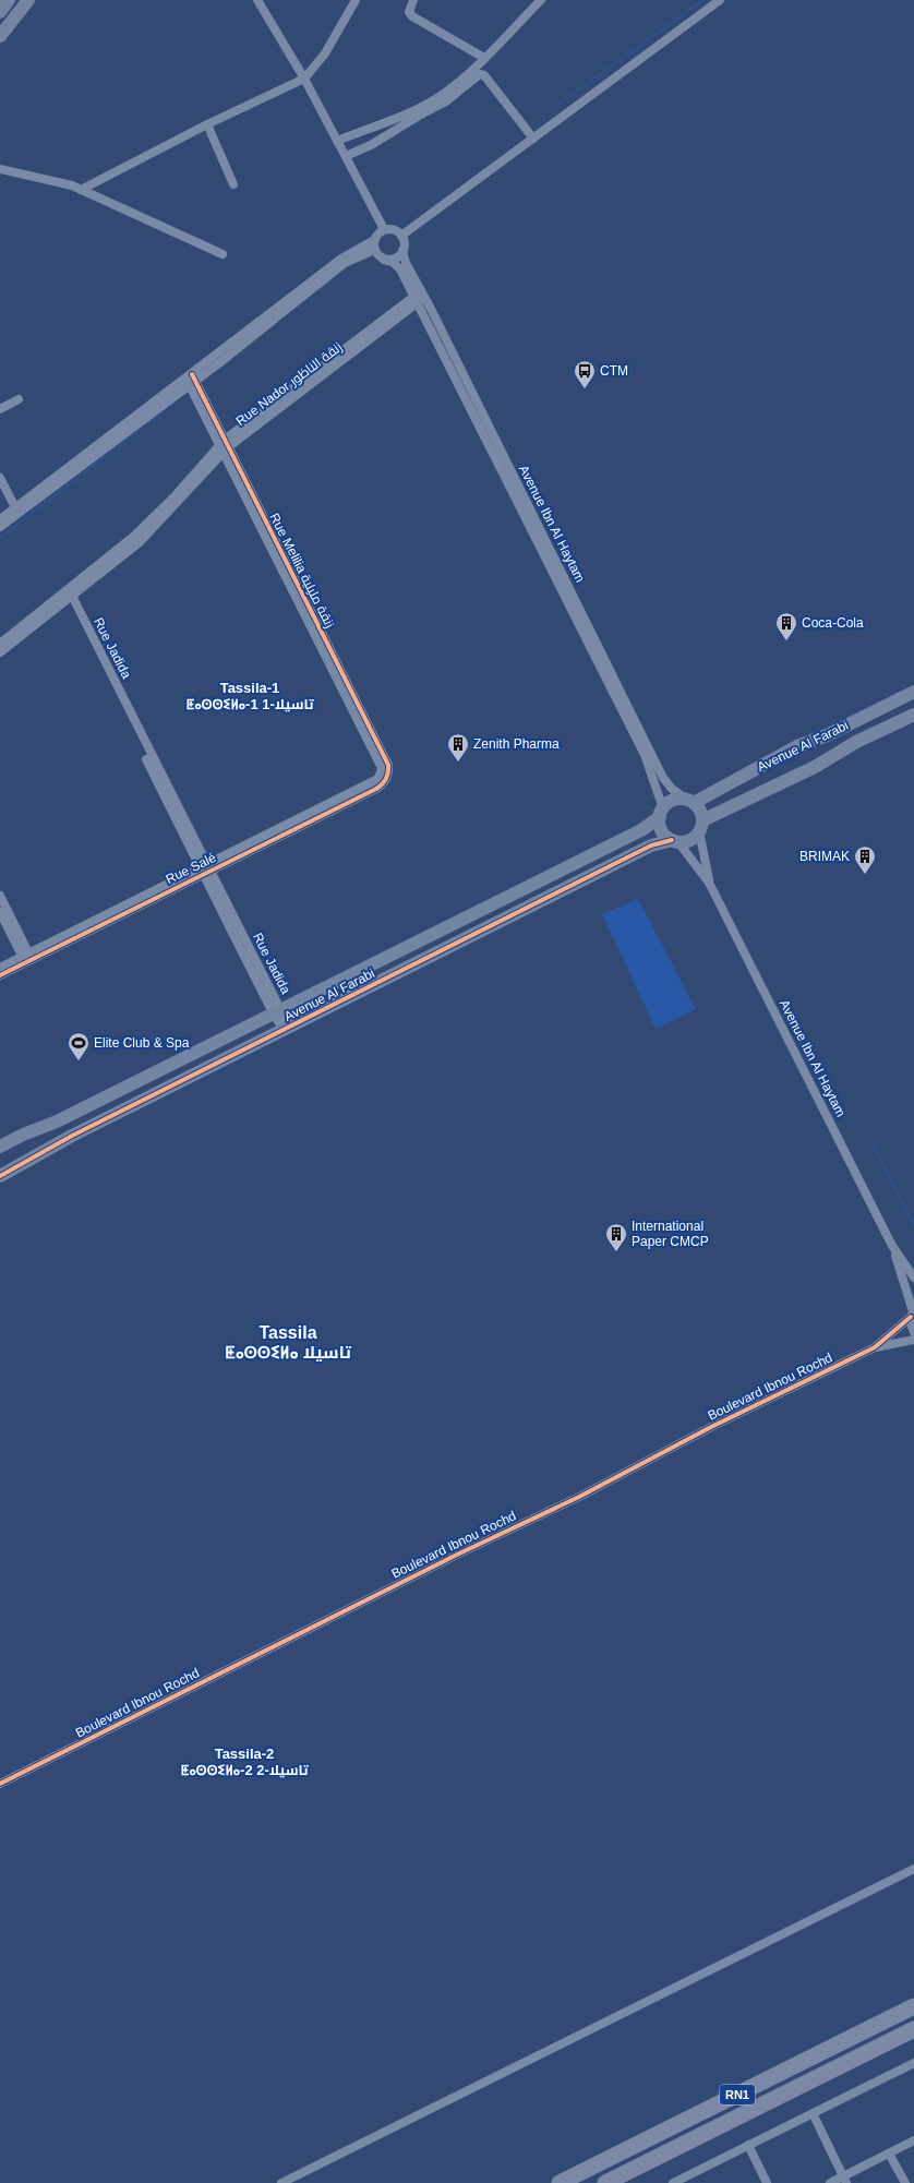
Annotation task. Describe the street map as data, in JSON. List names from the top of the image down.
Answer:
{
  "streets": {
    "highway": ["RN1"],
    "street": [
      "Rue Nador زنقة الناظور",
      "Avenue Ibn Al Haytam",
      "Rue Melilia زنقة مليلية",
      "Rue Jadida",
      "Avenue Al Farabi",
      "Rue Salé",
      "Boulevard Ibnou Rochd"
    ]
  },
  "crossings": [
    ["Rue Nador زنقة الناظور", "Avenue Ibn Al Haytam"],
    ["Rue Nador زنقة الناظور", "Rue Melilia زنقة مليلية"],
    ["Rue Nador زنقة الناظور", "Rue Jadida"],
    ["Avenue Ibn Al Haytam", "Avenue Al Farabi"],
    ["Avenue Ibn Al Haytam", "Boulevard Ibnou Rochd"],
    ["Rue Melilia زنقة مليلية", "Rue Salé"],
    ["Rue Jadida", "Avenue Al Farabi"],
    ["Rue Jadida", "Rue Salé"]
  ],
  "districts": ["Tassila-1 ⵟⴰⵙⵙⵉⵍⴰ-1 1-تاسيلا", "Tassila ⵟⴰⵙⵙⵉⵍⴰ تاسيلا", "Tassila-2 ⵟⴰⵙⵙⵉⵍⴰ-2 2-تاسيلا"],
  "places": {
    "bus stop": ["CTM"],
    "building": [
      "Coca-Cola",
      "Zenith Pharma",
      "BRIMAK",
      "International Paper CMCP"
    ],
    "sports": ["Elite Club & Spa"]
  }
}
